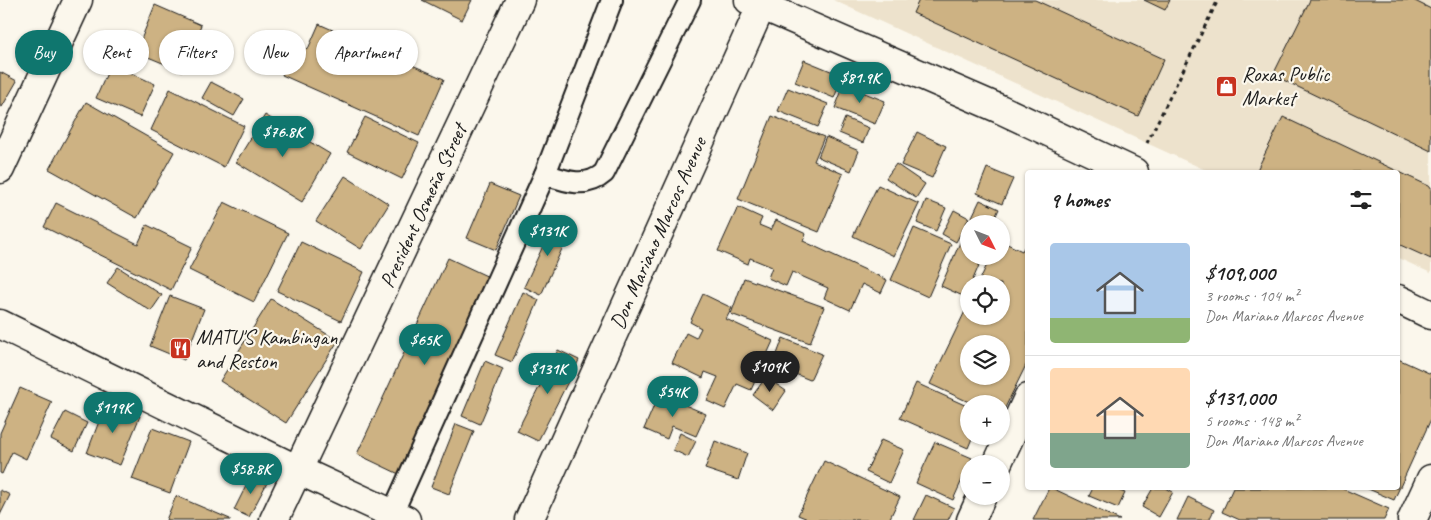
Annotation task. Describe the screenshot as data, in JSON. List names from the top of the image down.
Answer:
{
  "streets": {
    "street": ["President Osmeña Street", "Don Mariano Marcos Avenue"]
  },
  "places": {
    "shop": ["Roxas Public Market"],
    "restaurant": ["MATU'S Kambingan and Reston"]
  },
  "north": "bottom right",
  "page": {
    "chip": [
      "Buy",
      "Rent",
      "Filters",
      "New",
      "Apartment"
    ],
    "price": [
      "$81.9K",
      "$76.8K",
      "$131K",
      "$65K",
      "$109K",
      "$131K",
      "$54K",
      "$119K",
      "$58.8K"
    ],
    "heading": "9 homes",
    "map_buttons": ["+", "−"],
    "list": [
      {
        "name": "$109,000",
        "note": "3 rooms · 104 m² · Don Mariano Marcos Avenue"
      },
      {
        "name": "$131,000",
        "note": "5 rooms · 148 m² · Don Mariano Marcos Avenue"
      }
    ]
  }
}
